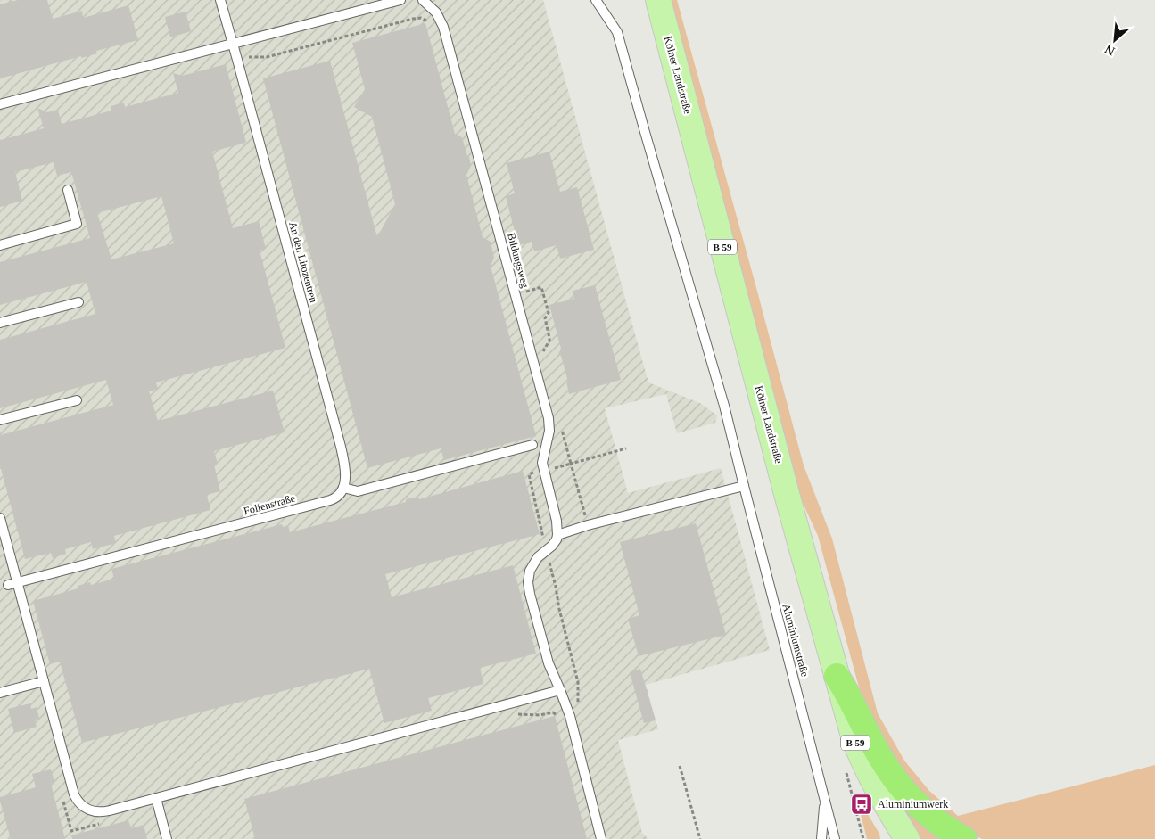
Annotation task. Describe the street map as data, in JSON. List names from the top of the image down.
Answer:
{
  "streets": {
    "main road": ["Kölner Landstraße", "B 59"],
    "lane": [
      "Bildungsweg",
      "An den Litozentren",
      "Folienstraße",
      "Aluminiumstraße"
    ]
  },
  "crossings": [
    ["An den Litozentren", "Folienstraße"]
  ],
  "places": {
    "bus stop": ["Aluminiumwerk"]
  },
  "north": "bottom left"
}
